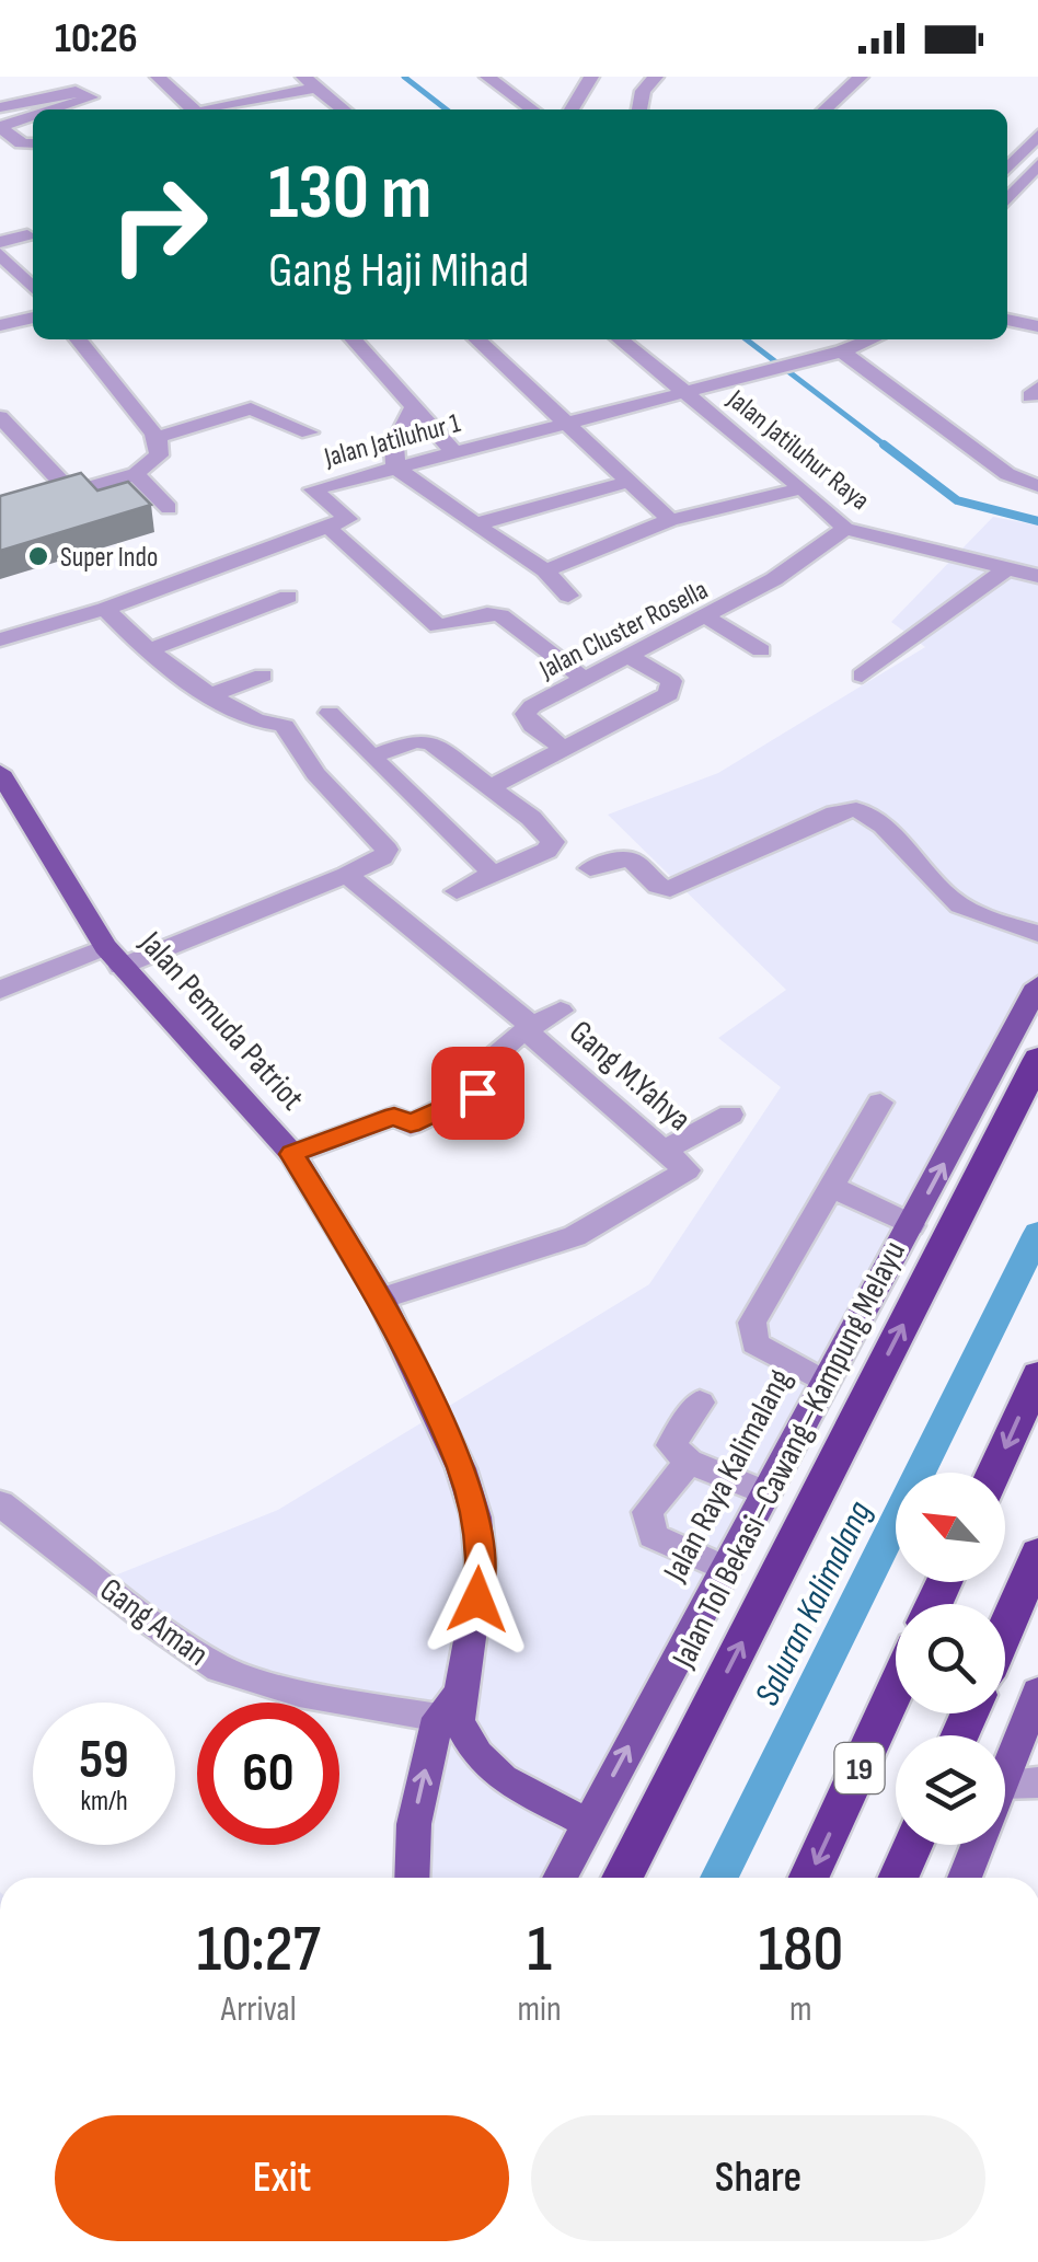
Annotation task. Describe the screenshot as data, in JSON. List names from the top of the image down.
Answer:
{
  "streets": {
    "highway": ["Jalan Tol Bekasi–Cawang–Kampung Melayu", "19"],
    "main road": ["Jalan Pemuda Patriot", "Jalan Raya Kalimalang"],
    "street": [
      "Jalan Jatiluhur 1",
      "Jalan Jatiluhur Raya",
      "Jalan Cluster Rosella",
      "Gang M.Yahya",
      "Gang Aman"
    ]
  },
  "crossings": [
    ["Jalan Jatiluhur 1", "Jalan Jatiluhur Raya"],
    ["Jalan Jatiluhur Raya", "Jalan Cluster Rosella"],
    ["Jalan Pemuda Patriot", "Gang M.Yahya"],
    ["Jalan Pemuda Patriot", "Gang Aman"]
  ],
  "one_way": ["Jalan Raya Kalimalang"],
  "water": ["Saluran Kalimalang"],
  "places": ["Super Indo"],
  "north": "top left",
  "page": {
    "status": "10:26",
    "turn": ["130 m", "Gang Haji Mihad"],
    "speed": "59 km/h",
    "limit": "60",
    "eta": [
      "10:27",
      "Arrival",
      "1",
      "min",
      "180",
      "m"
    ],
    "buttons": ["Exit", "Share"]
  }
}
